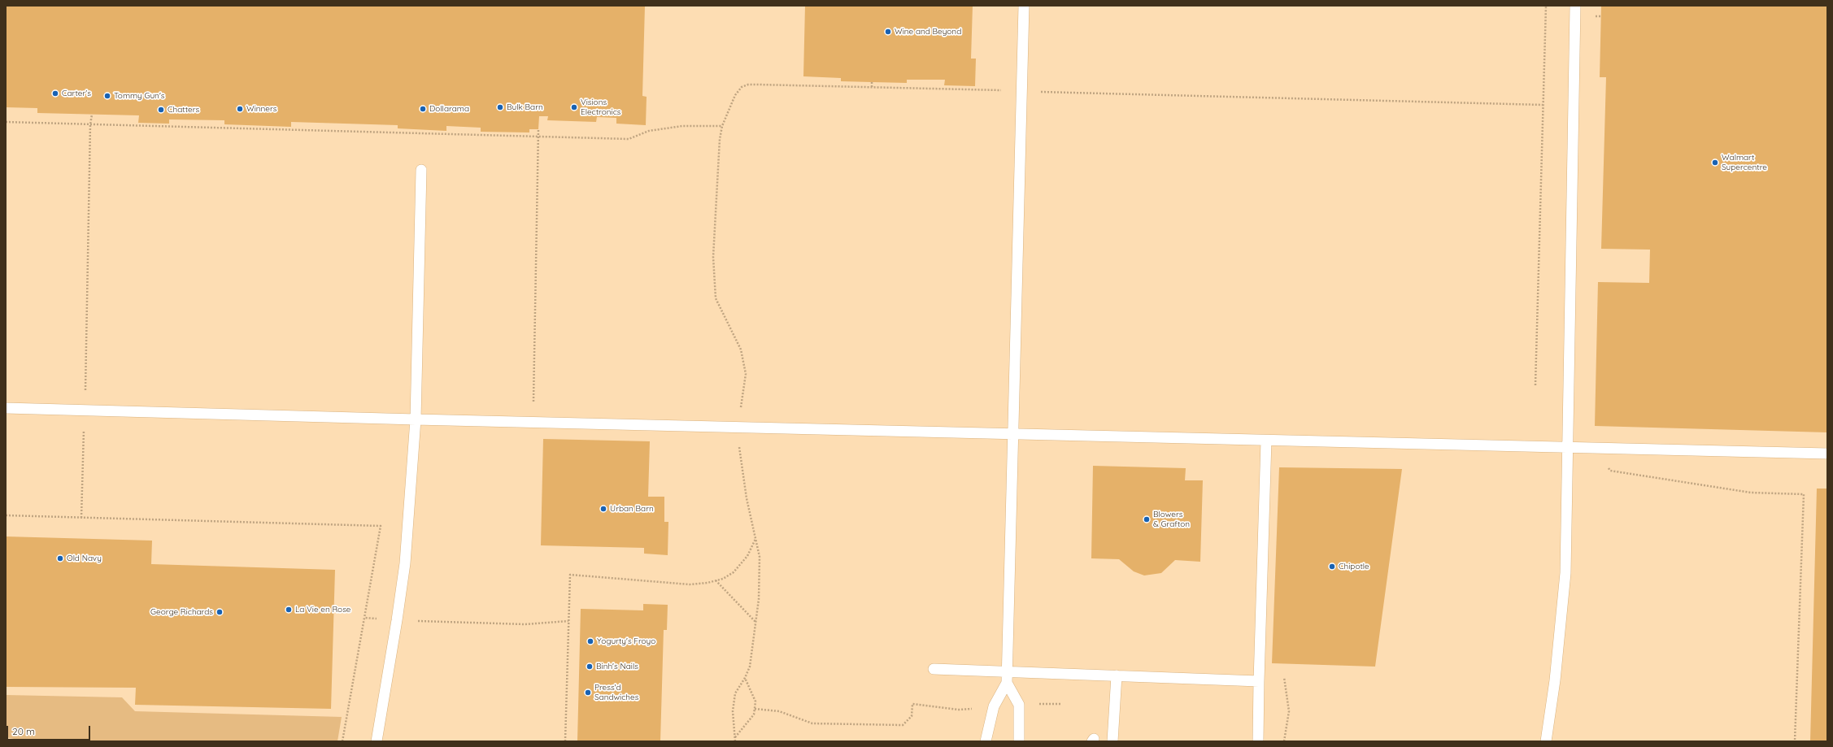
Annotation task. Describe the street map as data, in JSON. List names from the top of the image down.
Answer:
{
  "places": [
    "Wine and Beyond",
    "Carter's",
    "Tommy Gun's",
    "Bulk Barn",
    "Visions Electronics",
    "Winners",
    "Dollarama",
    "Chatters",
    "Walmart Supercentre",
    "Urban Barn",
    "Blowers & Grafton",
    "Old Navy",
    "Chipotle",
    "La Vie en Rose",
    "George Richards",
    "Yogurty's Froyo",
    "Binh's Nails",
    "Press'd Sandwiches"
  ],
  "scale_bar": "20 m"
}
